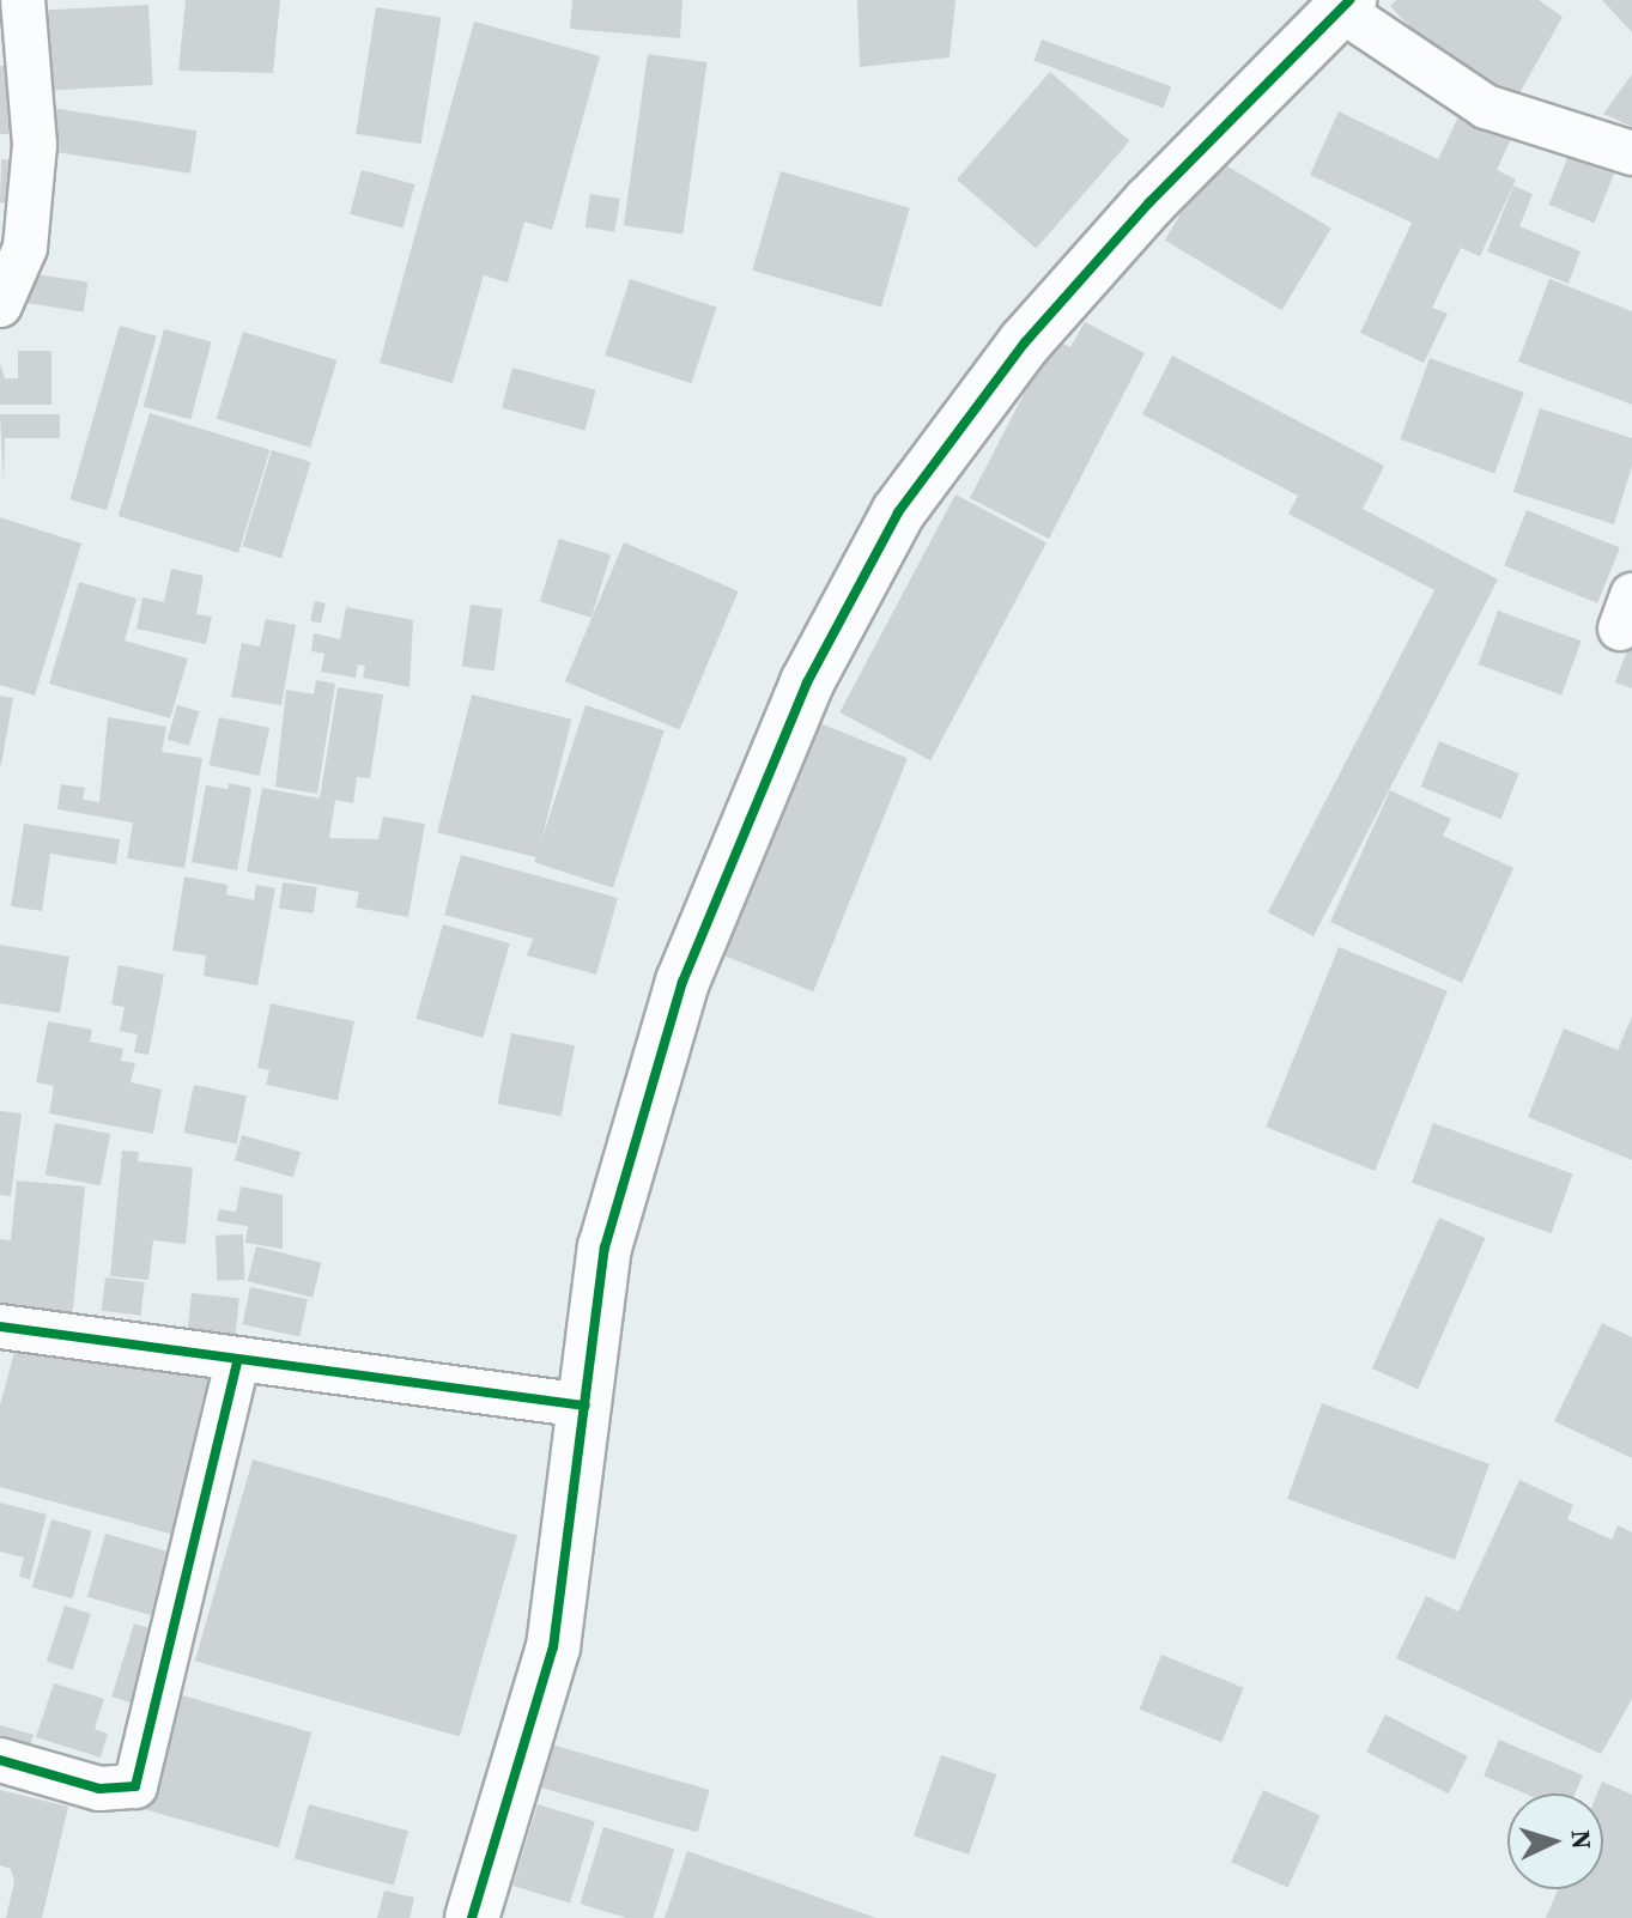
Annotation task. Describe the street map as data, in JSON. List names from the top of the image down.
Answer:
{
  "north": "right"
}
